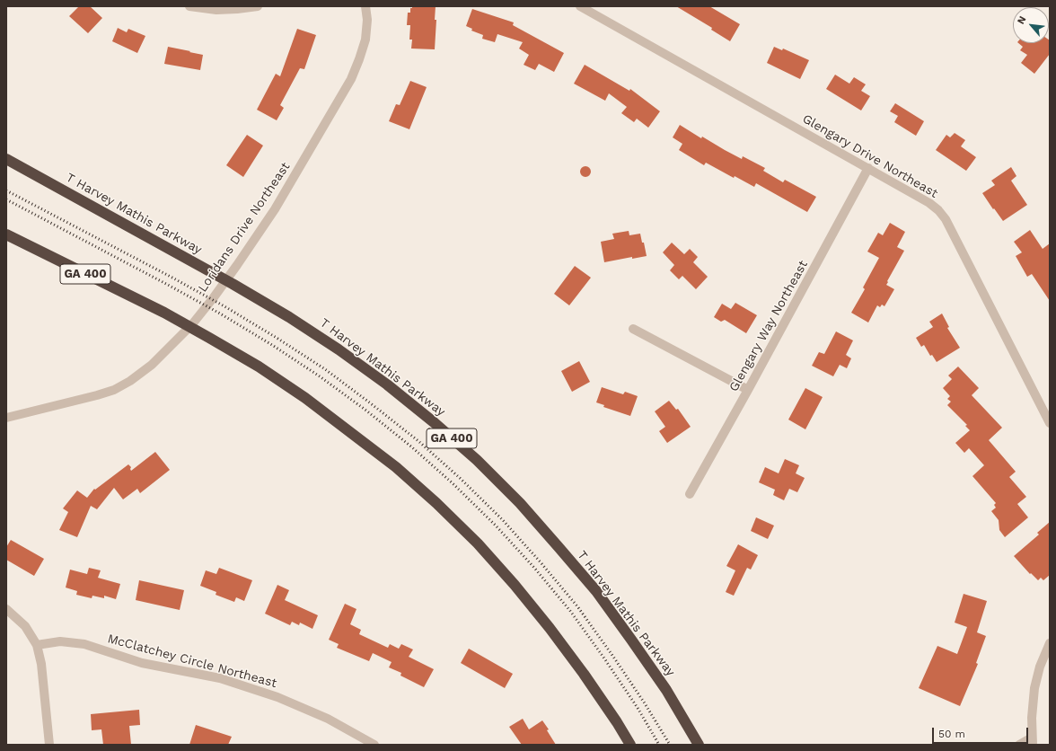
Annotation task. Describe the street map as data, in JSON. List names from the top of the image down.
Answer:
{
  "streets": {
    "highway": ["T Harvey Mathis Parkway", "GA 400"],
    "street": [
      "Glengary Drive Northeast",
      "Loridans Drive Northeast",
      "Glengary Way Northeast",
      "McClatchey Circle Northeast"
    ]
  },
  "crossings": [
    ["Glengary Drive Northeast", "Glengary Way Northeast"]
  ],
  "scale_bar": "50 m",
  "north": "top left"
}
